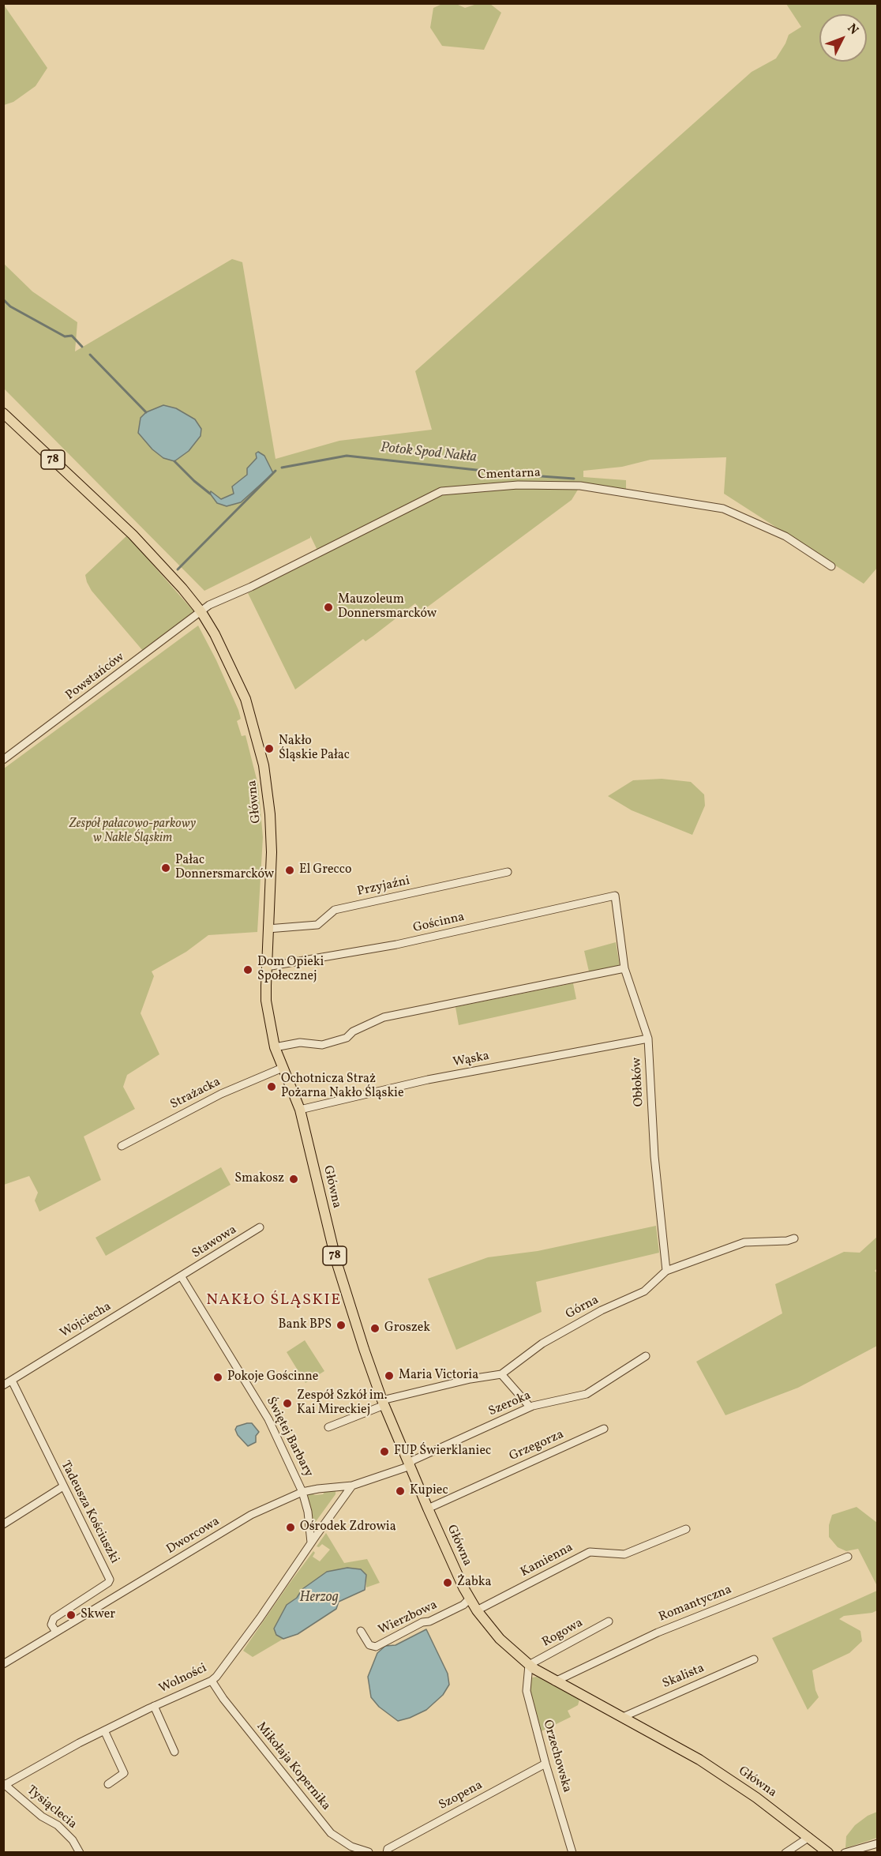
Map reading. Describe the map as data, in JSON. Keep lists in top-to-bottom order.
{
  "streets": {
    "main road": ["78", "Główna"],
    "street": [
      "Cmentarna",
      "Powstańców",
      "Przyjaźni",
      "Gościnna",
      "Wąska",
      "Obłoków",
      "Strażacka",
      "Stawowa",
      "Górna",
      "Wojciecha",
      "Szeroka",
      "Świętej Barbary",
      "Grzegorza",
      "Tadeusza Kościuszki",
      "Dworcowa",
      "Kamienna",
      "Romantyczna",
      "Wierzbowa",
      "Rogowa",
      "Skalista",
      "Wolności",
      "Orzechowska",
      "Mikołaja Kopernika",
      "Szopena",
      "Tysiąclecia"
    ]
  },
  "crossings": [
    ["Cmentarna", "Powstańców"],
    ["Cmentarna", "Główna"],
    ["Powstańców", "Główna"],
    ["Główna", "Przyjaźni"],
    ["Główna", "Gościnna"],
    ["Główna", "Wąska"],
    ["Główna", "Strażacka"],
    ["Główna", "Górna"],
    ["Główna", "Szeroka"],
    ["Główna", "Grzegorza"],
    ["Główna", "Dworcowa"],
    ["Główna", "Kamienna"],
    ["Główna", "Romantyczna"],
    ["Główna", "Wierzbowa"],
    ["Główna", "Rogowa"],
    ["Główna", "Skalista"],
    ["Główna", "Orzechowska"],
    ["Gościnna", "Obłoków"],
    ["Wąska", "Obłoków"],
    ["Obłoków", "Górna"],
    ["Stawowa", "Wojciecha"],
    ["Stawowa", "Świętej Barbary"],
    ["Wojciecha", "Świętej Barbary"],
    ["Wojciecha", "Tadeusza Kościuszki"],
    ["Szeroka", "Dworcowa"],
    ["Świętej Barbary", "Dworcowa"],
    ["Świętej Barbary", "Wolności"],
    ["Tadeusza Kościuszki", "Dworcowa"],
    ["Dworcowa", "Wolności"],
    ["Rogowa", "Orzechowska"],
    ["Wolności", "Mikołaja Kopernika"],
    ["Wolności", "Tysiąclecia"],
    ["Orzechowska", "Szopena"]
  ],
  "districts": ["NAKŁO ŚLĄSKIE"],
  "water": ["Potok Spod Nakła", "Herzog"],
  "parks": ["Zespół pałacowo-parkowy w Nakle Śląskim"],
  "places": [
    "Mauzoleum Donnersmarcków",
    "Nakło Śląskie Pałac",
    "Pałac Donnersmarcków",
    "El Grecco",
    "Dom Opieki Społecznej",
    "Ochotnicza Straż Pożarna Nakło Śląskie",
    "Smakosz",
    "Bank BPS",
    "Groszek",
    "Maria Victoria",
    "Pokoje Gościnne",
    "Zespół Szkół im. Kai Mireckiej",
    "FUP Świerklaniec",
    "Kupiec",
    "Ośrodek Zdrowia",
    "Żabka",
    "Skwer"
  ],
  "north": "top right"
}
